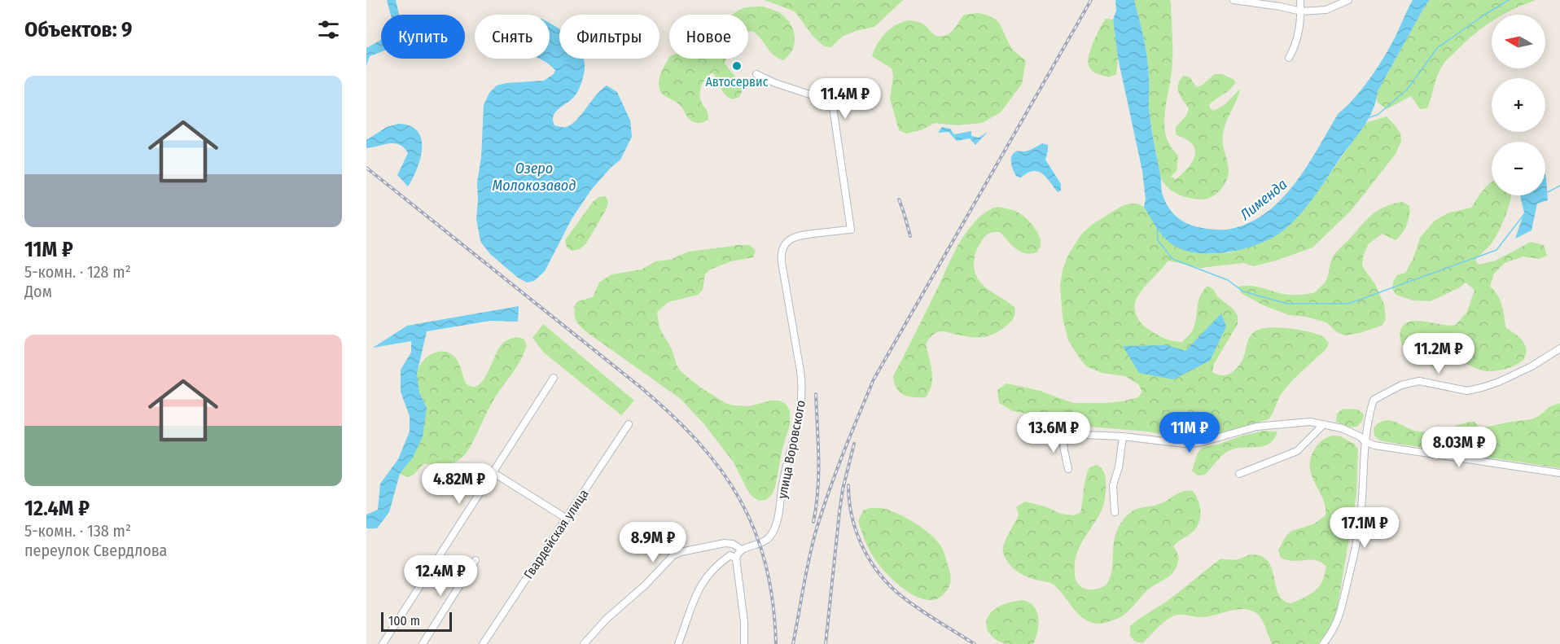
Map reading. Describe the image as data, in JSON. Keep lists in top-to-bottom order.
{
  "streets": {
    "street": ["улица Воровского", "Гвардейская улица"]
  },
  "water": ["Озеро Молокозавод", "Лименда"],
  "places": ["Автосервис"],
  "scale_bar": "100 m",
  "north": "left",
  "page": {
    "heading": "Объектов: 9",
    "map_buttons": ["+", "−"],
    "chip": [
      "Купить",
      "Снять",
      "Фильтры",
      "Новое"
    ],
    "list": [
      {
        "name": "11M ₽",
        "note": "5-комн. · 128 m² · Дом"
      },
      {
        "name": "12.4M ₽",
        "note": "5-комн. · 138 m² · переулок Свердлова"
      }
    ],
    "price": [
      "11.4M ₽",
      "11.2M ₽",
      "13.6M ₽",
      "11M ₽",
      "8.03M ₽",
      "4.82M ₽",
      "17.1M ₽",
      "8.9M ₽",
      "12.4M ₽"
    ],
    "scale": "100 m"
  }
}
